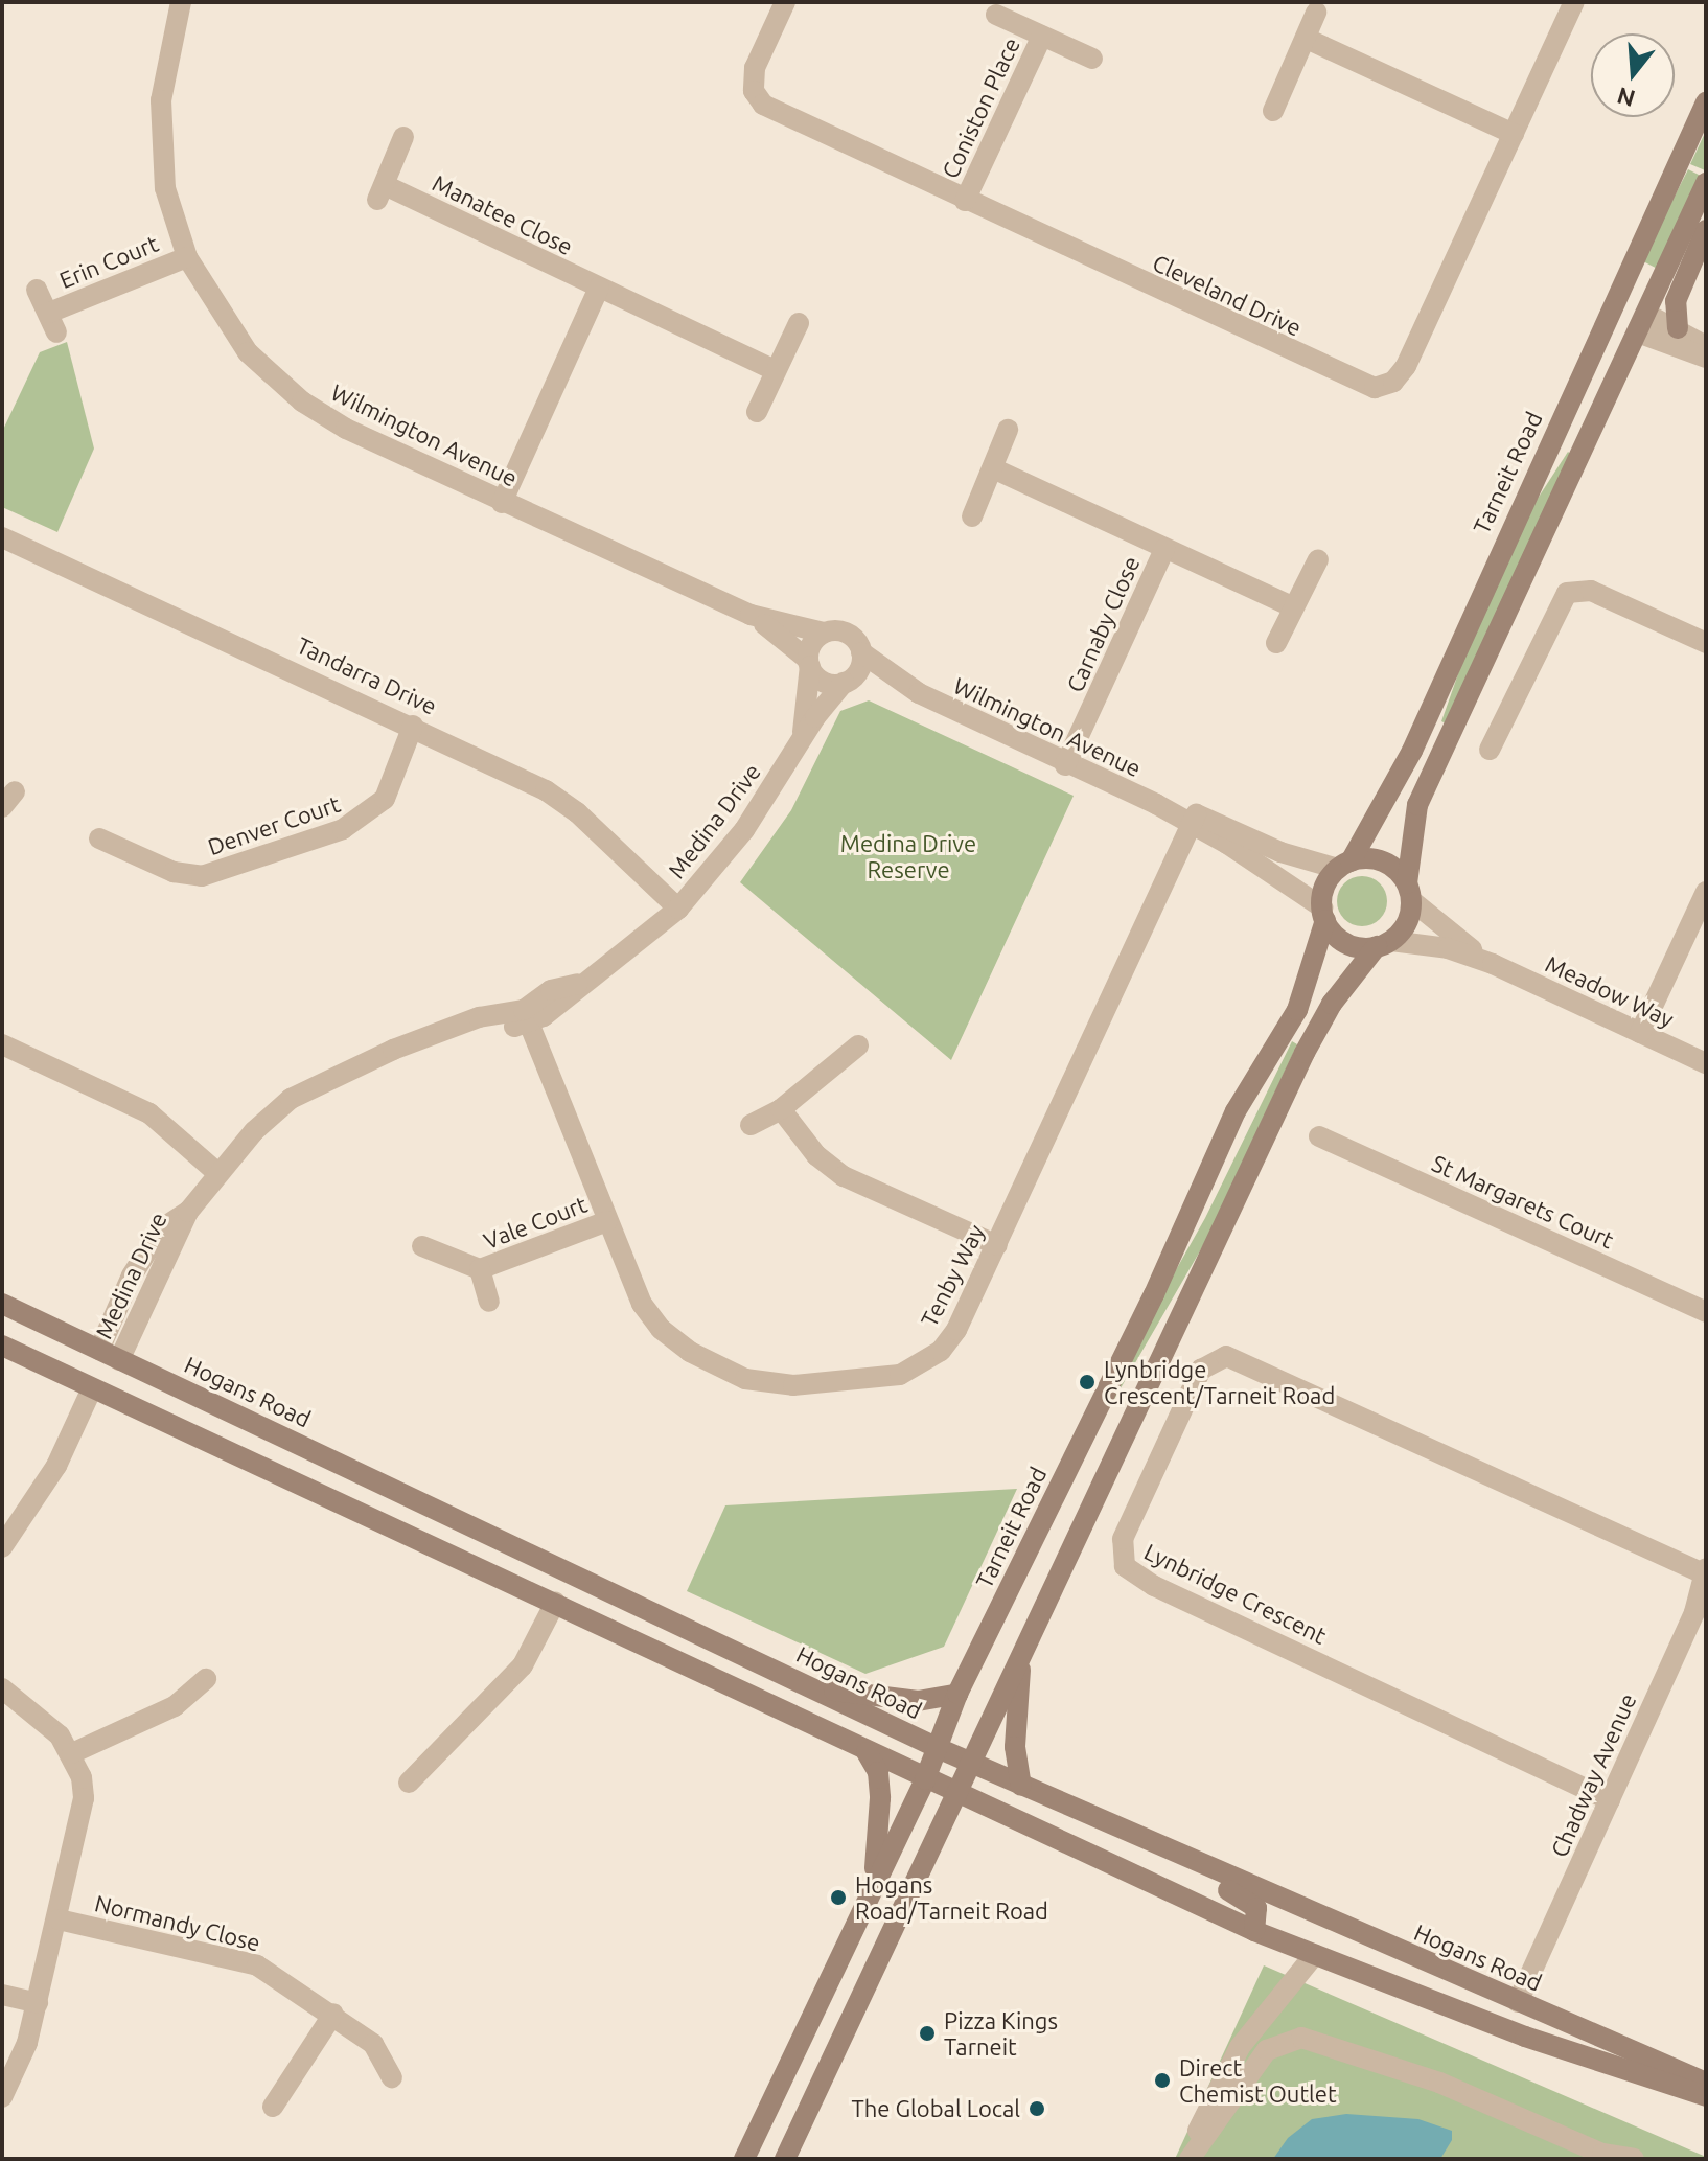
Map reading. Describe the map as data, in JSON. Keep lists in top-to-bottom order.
{
  "streets": {
    "main road": ["Tarneit Road", "Hogans Road"],
    "street": [
      "Coniston Place",
      "Manatee Close",
      "Erin Court",
      "Cleveland Drive",
      "Wilmington Avenue",
      "Carnaby Close",
      "Tandarra Drive",
      "Medina Drive",
      "Denver Court",
      "Meadow Way",
      "St Margarets Court",
      "Vale Court",
      "Tenby Way",
      "Lynbridge Crescent",
      "Chadway Avenue",
      "Normandy Close"
    ]
  },
  "crossings": [
    ["Coniston Place", "Cleveland Drive"],
    ["Erin Court", "Wilmington Avenue"],
    ["Wilmington Avenue", "Tarneit Road"],
    ["Wilmington Avenue", "Carnaby Close"],
    ["Wilmington Avenue", "Medina Drive"],
    ["Wilmington Avenue", "Meadow Way"],
    ["Wilmington Avenue", "Tenby Way"],
    ["Tarneit Road", "Meadow Way"],
    ["Tarneit Road", "Hogans Road"],
    ["Tandarra Drive", "Medina Drive"],
    ["Tandarra Drive", "Denver Court"],
    ["Medina Drive", "Tenby Way"],
    ["Medina Drive", "Hogans Road"],
    ["Vale Court", "Tenby Way"],
    ["Hogans Road", "Chadway Avenue"],
    ["Lynbridge Crescent", "Chadway Avenue"]
  ],
  "parks": ["Medina Drive Reserve"],
  "places": [
    "Lynbridge Crescent/Tarneit Road",
    "Hogans Road/Tarneit Road",
    "Pizza Kings Tarneit",
    "Direct Chemist Outlet",
    "The Global Local"
  ],
  "north": "bottom"
}
